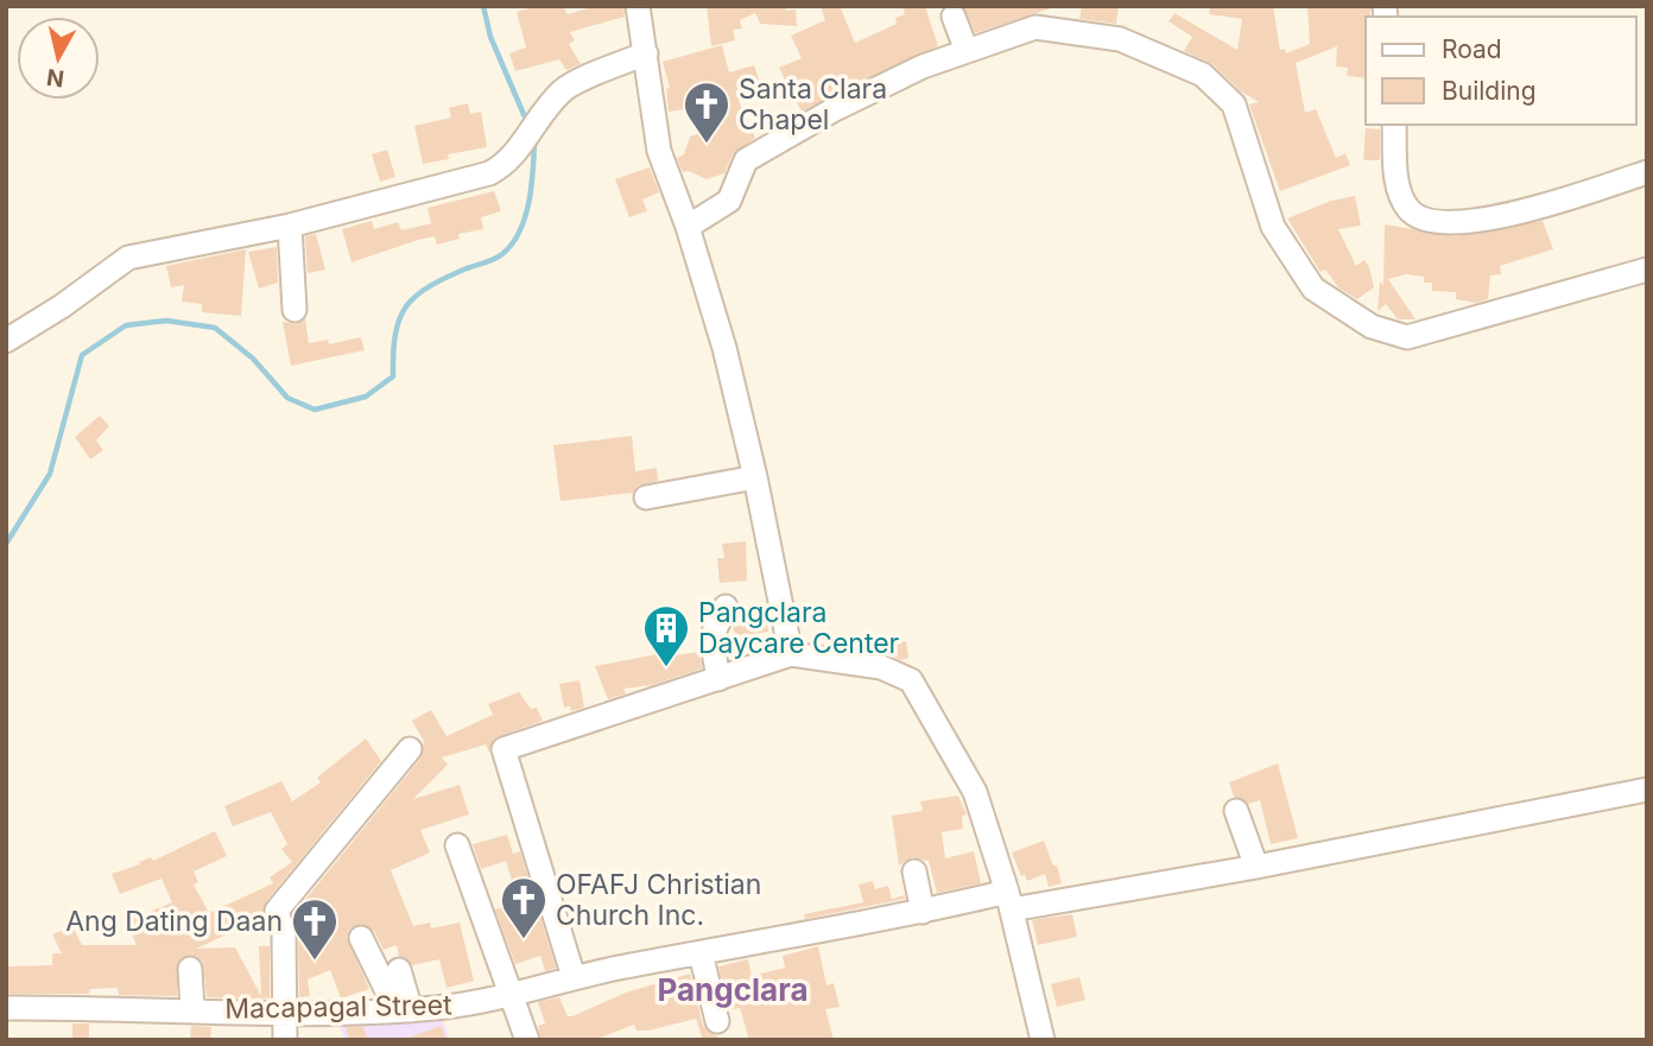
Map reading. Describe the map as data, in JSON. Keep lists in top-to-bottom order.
{
  "streets": {
    "street": ["Macapagal Street"]
  },
  "districts": ["Pangclara"],
  "places": {
    "church": ["Santa Clara Chapel", "OFAFJ Christian Church Inc.", "Ang Dating Daan"],
    "building": ["Pangclara Daycare Center"]
  },
  "legend": ["Road", "Building"],
  "north": "bottom"
}
